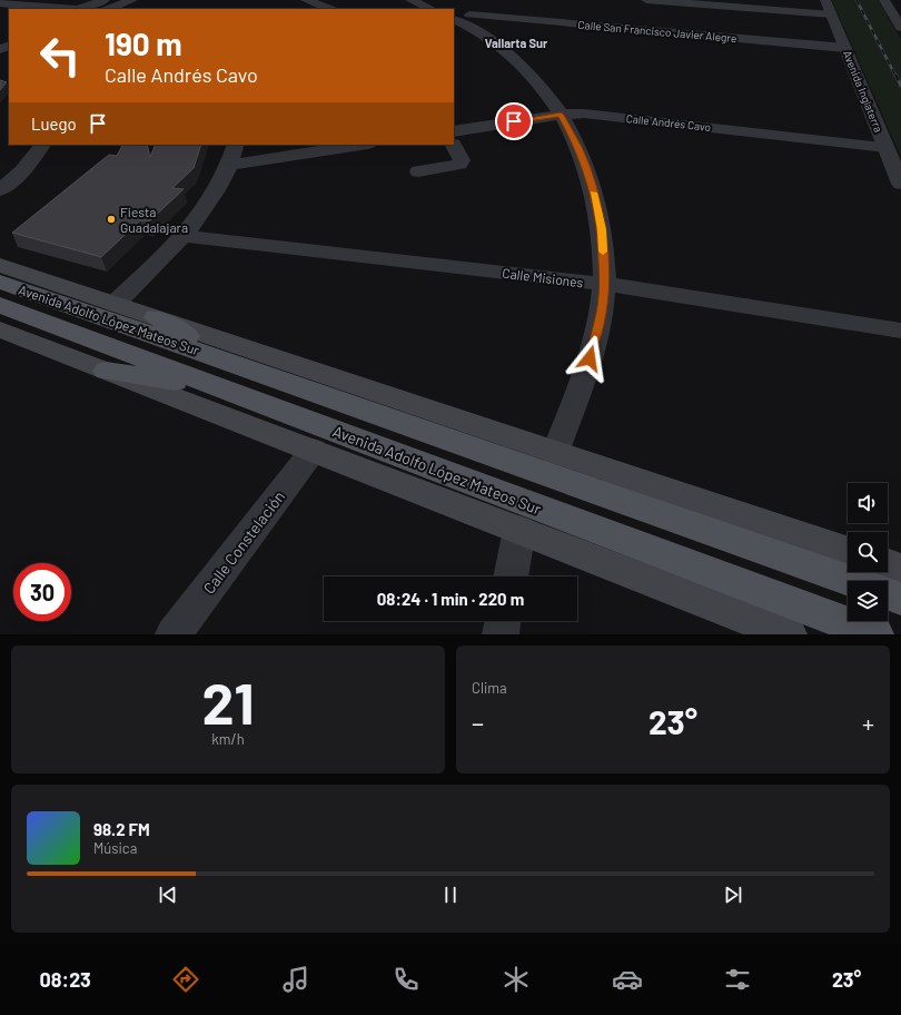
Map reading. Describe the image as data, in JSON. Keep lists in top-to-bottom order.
{
  "streets": {
    "main road": ["Avenida Adolfo López Mateos Sur"],
    "street": [
      "Calle San Francisco Javier Alegre",
      "Avenida Inglaterra",
      "Calle Andrés Cavo",
      "Calle Misiones",
      "Calle Constelación"
    ]
  },
  "crossings": [
    ["Calle San Francisco Javier Alegre", "Avenida Inglaterra"],
    ["Avenida Inglaterra", "Calle Andrés Cavo"],
    ["Avenida Adolfo López Mateos Sur", "Calle Constelación"]
  ],
  "districts": ["Vallarta Sur"],
  "places": ["Fiesta Guadalajara"],
  "page": {
    "turn": ["190 m", "Calle Andrés Cavo"],
    "then": "Luego",
    "limit": "30",
    "trip": "08:24 · 1 min · 220 m",
    "tile": [
      ["21", "km/h"],
      "Clima"
    ],
    "heat": ["−", "23°", "+"],
    "song": ["98.2 FM", "Música"],
    "tabs": ["08:23", "23°"]
  }
}
